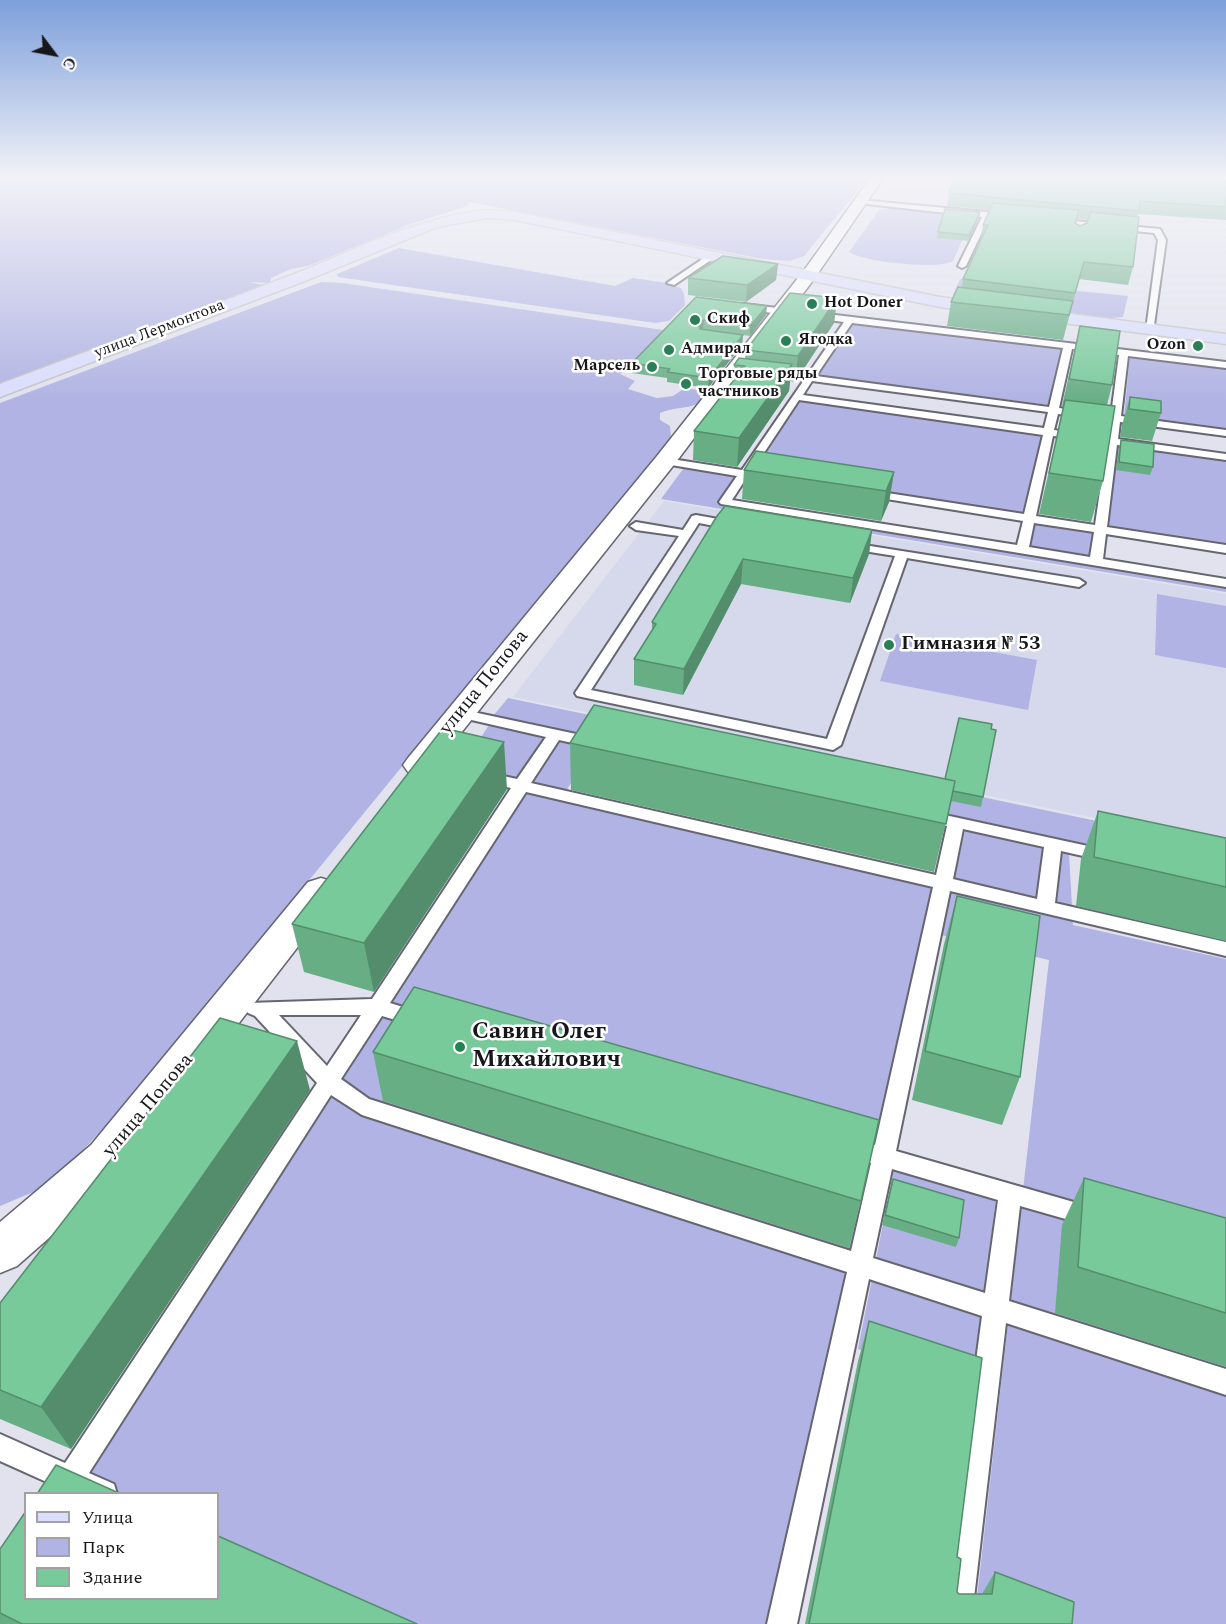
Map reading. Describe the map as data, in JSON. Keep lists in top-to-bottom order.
{
  "streets": {
    "main road": ["улица Лермонтова"],
    "street": ["улица Попова"]
  },
  "crossings": [
    ["улица Лермонтова", "улица Попова"]
  ],
  "places": [
    "Hot Doner",
    "Скиф",
    "Ягодка",
    "Ozon",
    "Адмирал",
    "Марсель",
    "Торговые ряды частников",
    "Гимназия № 53",
    "Савин Олег Михайлович"
  ],
  "legend": ["Улица", "Парк", "Здание"],
  "north": "bottom right"
}
